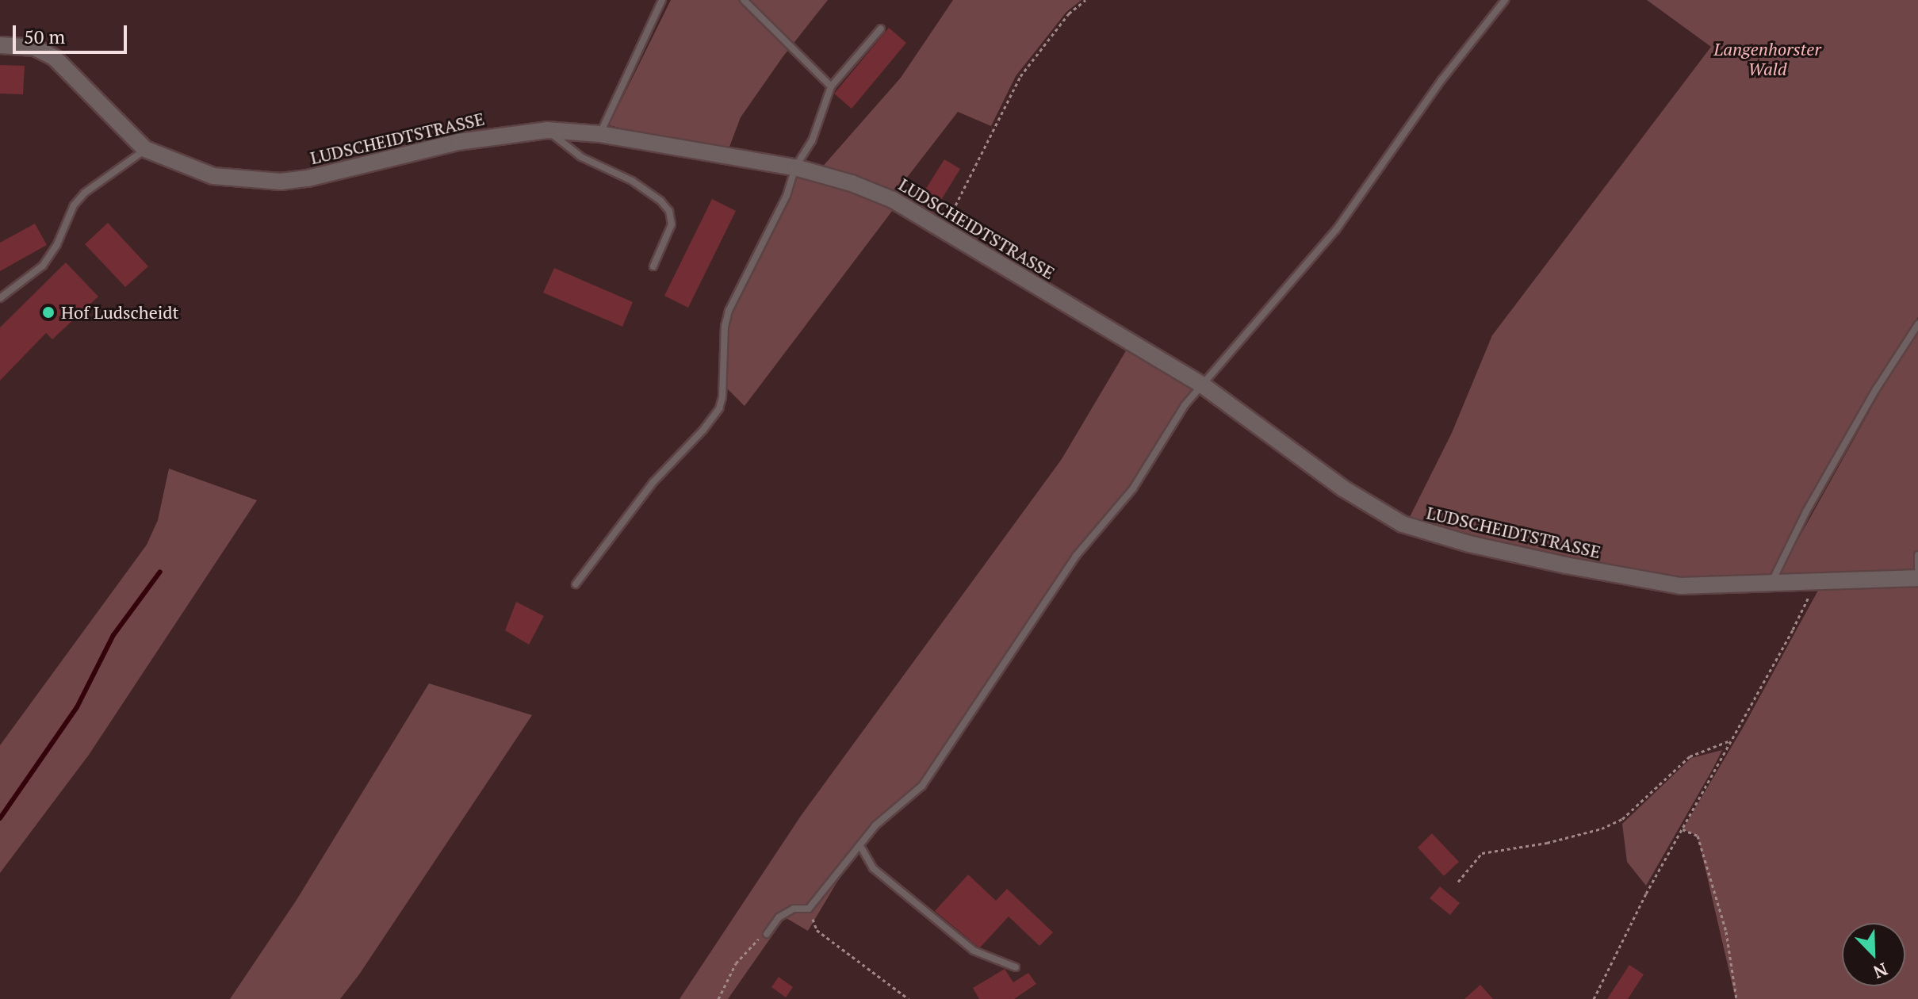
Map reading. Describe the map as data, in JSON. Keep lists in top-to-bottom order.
{
  "streets": {
    "street": ["LUDSCHEIDTSTRASSE"]
  },
  "parks": ["Langenhorster Wald"],
  "places": ["Hof Ludscheidt"],
  "scale_bar": "50 m",
  "north": "bottom right"
}
